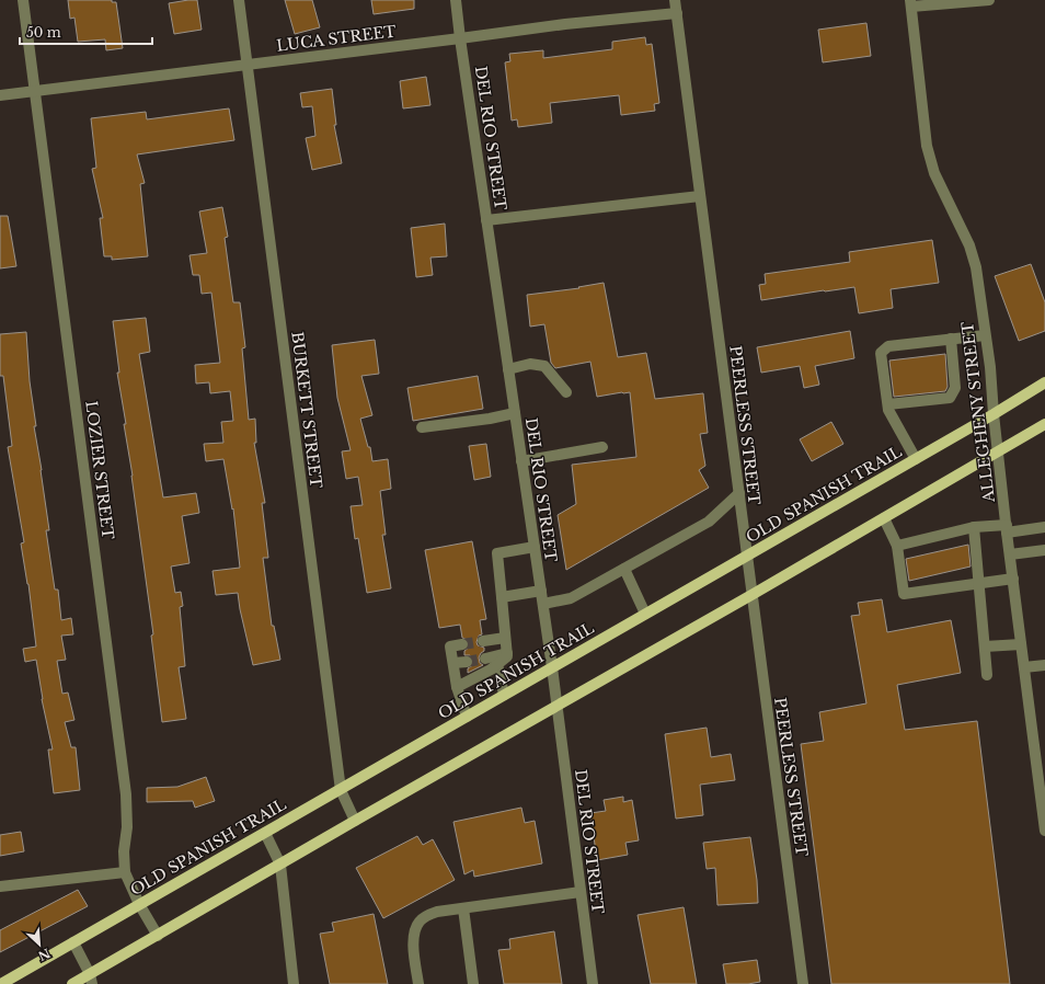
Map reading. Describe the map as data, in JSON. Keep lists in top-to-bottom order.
{
  "streets": {
    "main road": ["OLD SPANISH TRAIL"],
    "street": [
      "LUCA STREET",
      "DEL RIO STREET",
      "BURKETT STREET",
      "ALLEGHENY STREET",
      "PEERLESS STREET",
      "LOZIER STREET"
    ]
  },
  "crossings": [
    ["LUCA STREET", "DEL RIO STREET"],
    ["LUCA STREET", "BURKETT STREET"],
    ["LUCA STREET", "PEERLESS STREET"],
    ["LUCA STREET", "LOZIER STREET"],
    ["DEL RIO STREET", "OLD SPANISH TRAIL"],
    ["BURKETT STREET", "OLD SPANISH TRAIL"],
    ["ALLEGHENY STREET", "OLD SPANISH TRAIL"],
    ["PEERLESS STREET", "OLD SPANISH TRAIL"],
    ["LOZIER STREET", "OLD SPANISH TRAIL"]
  ],
  "scale_bar": "50 m",
  "north": "bottom right"
}
